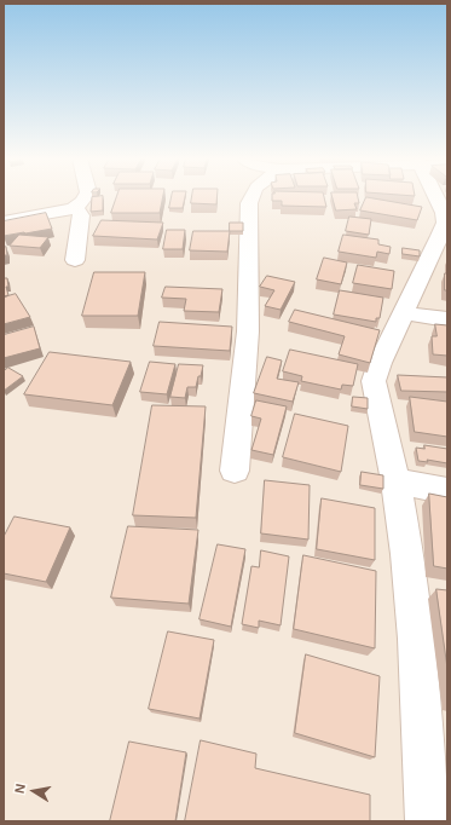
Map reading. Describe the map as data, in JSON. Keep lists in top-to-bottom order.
{
  "north": "left"
}
